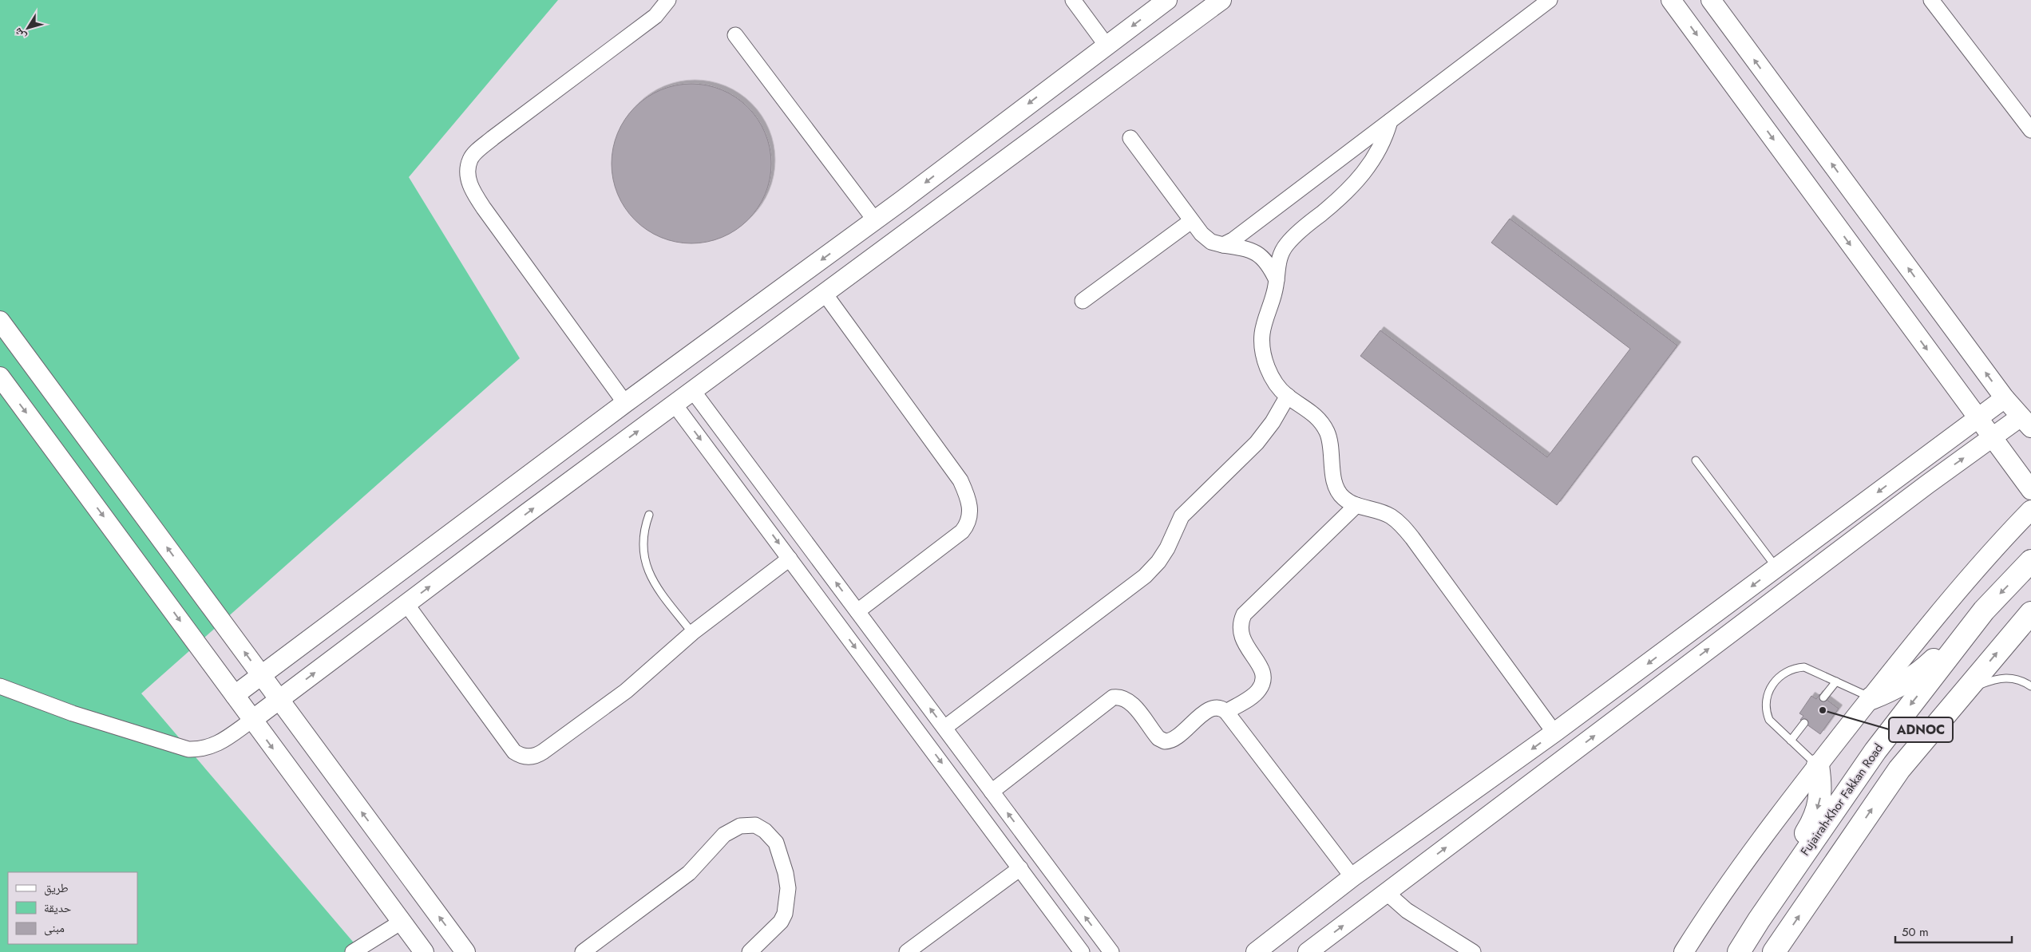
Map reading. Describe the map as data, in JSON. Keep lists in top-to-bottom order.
{
  "streets": {
    "highway": ["Fujairah-Khor Fakkan Road"]
  },
  "places": ["ADNOC"],
  "legend": ["طريق", "حديقة", "مبنى"],
  "scale_bar": "50 m",
  "north": "bottom left"
}
